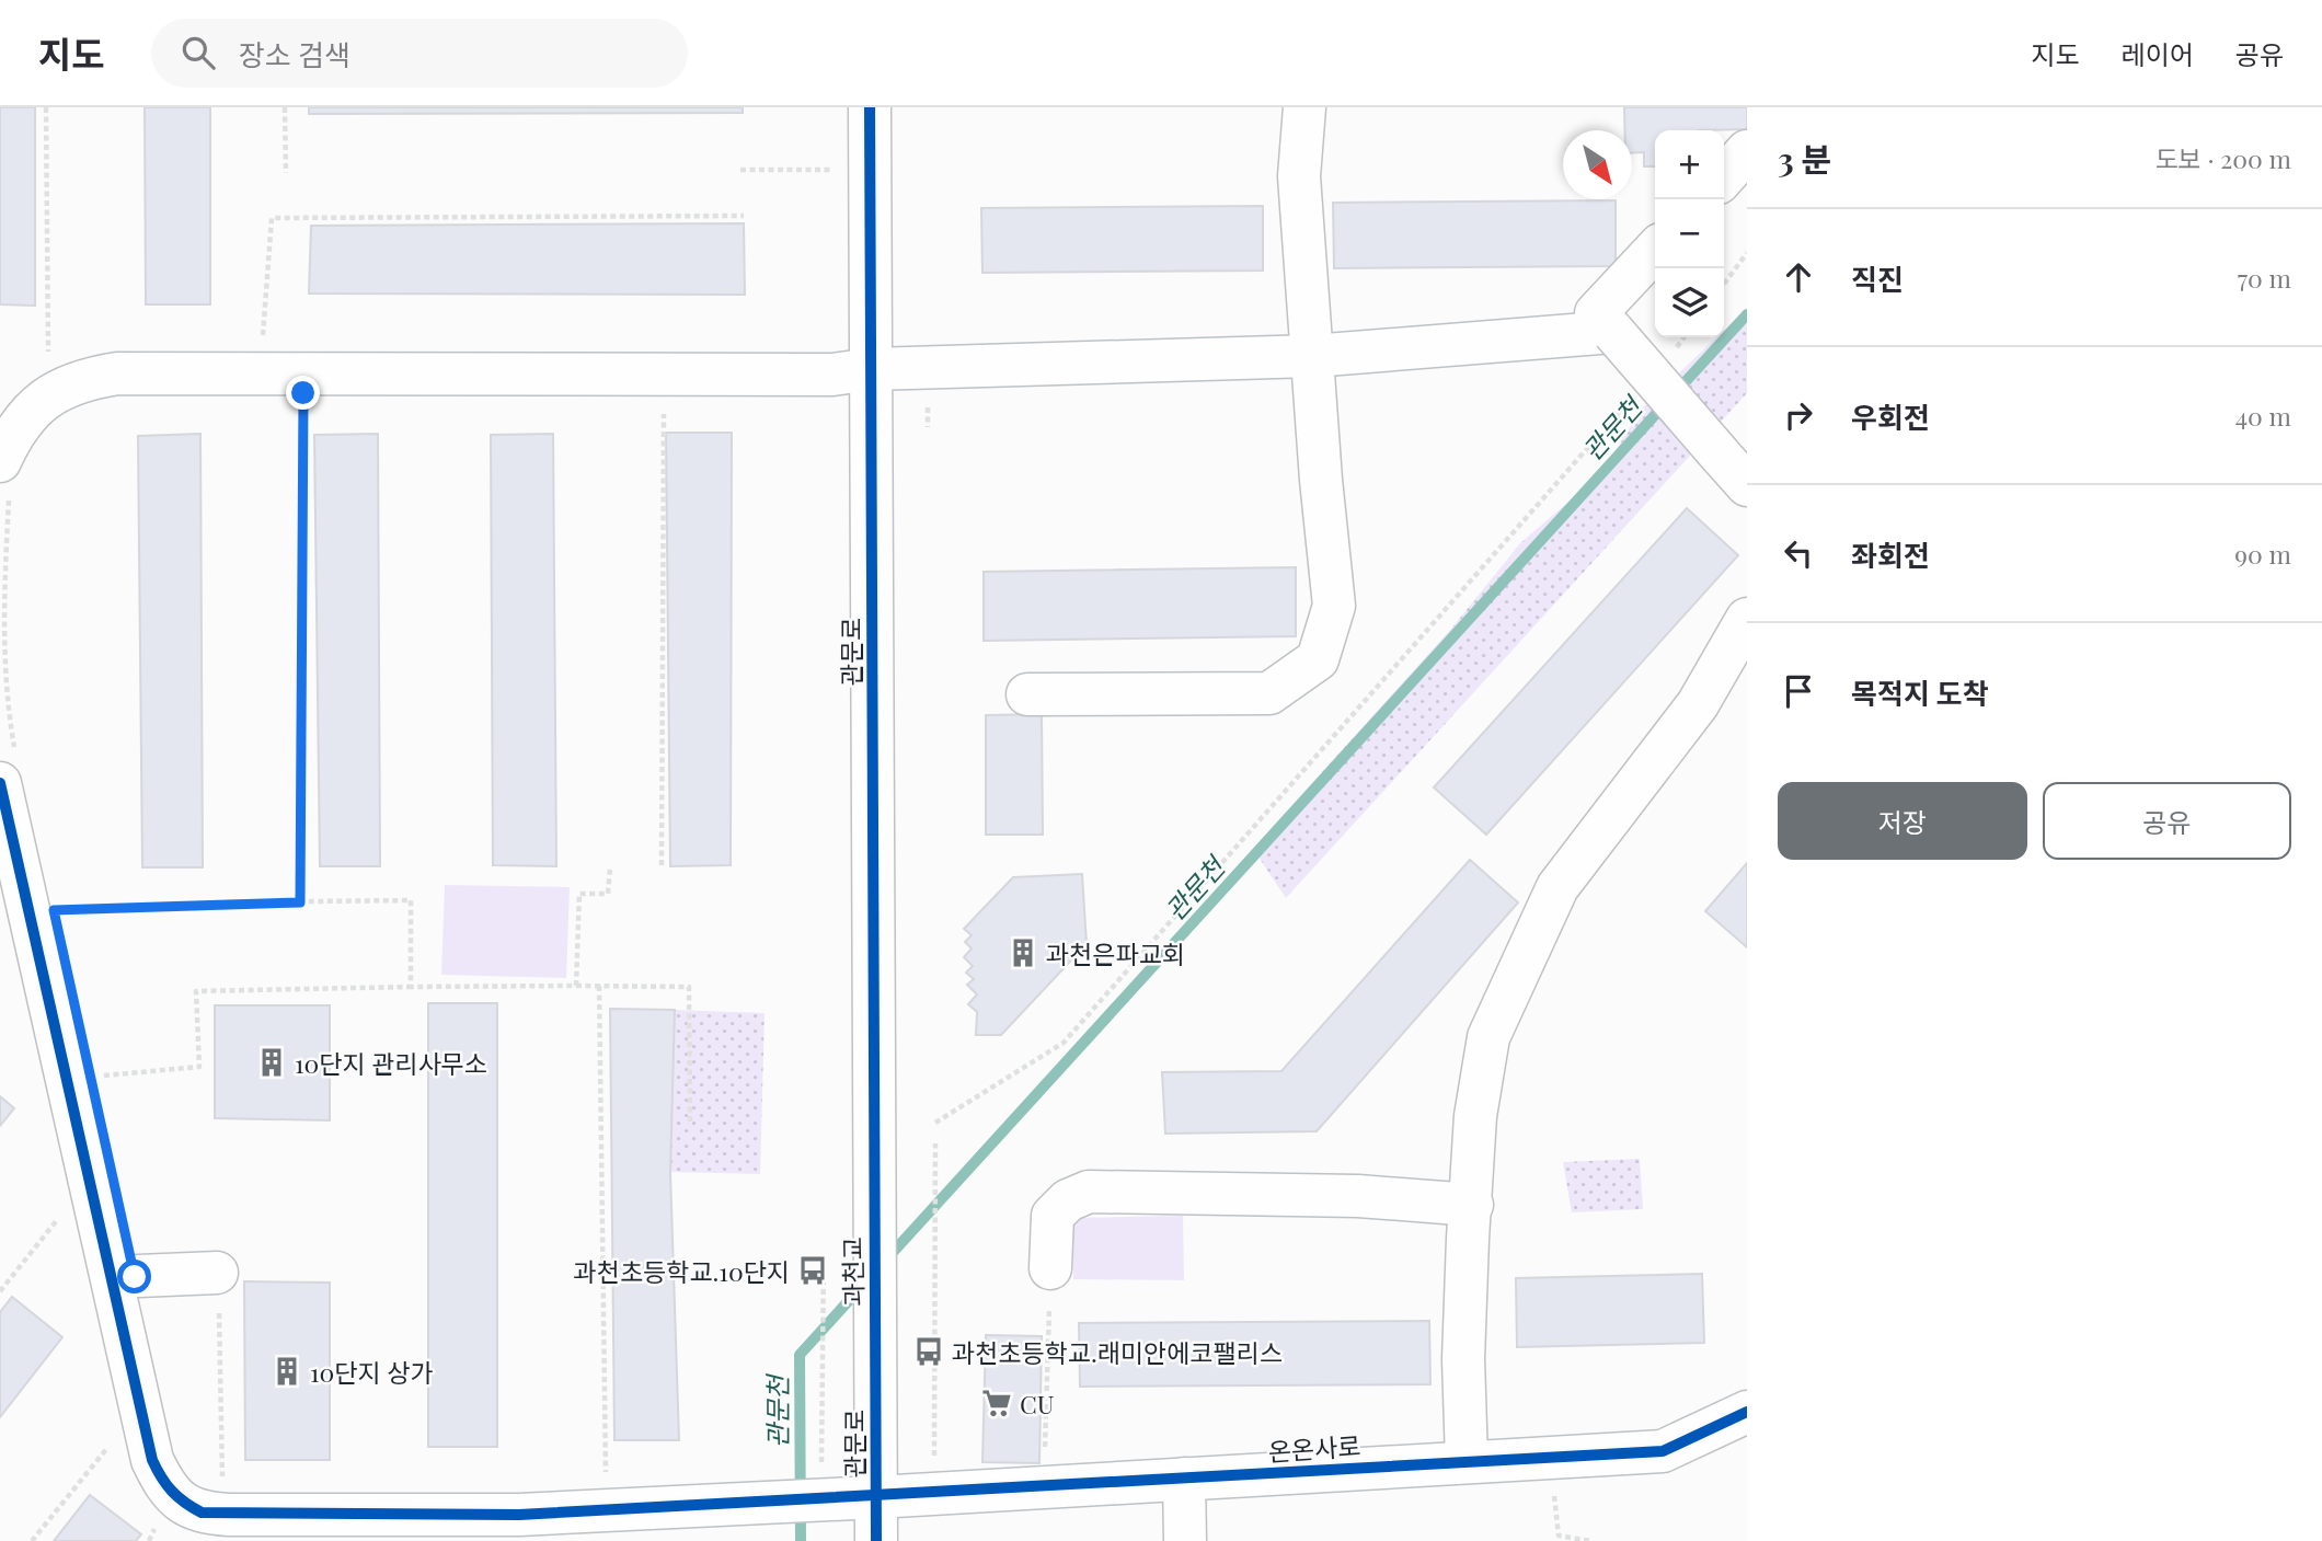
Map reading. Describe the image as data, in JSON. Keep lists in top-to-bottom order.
{
  "streets": {
    "street": ["관문로", "과천교", "온온사로"]
  },
  "crossings": [
    ["관문로", "과천교"],
    ["관문로", "온온사로"]
  ],
  "water": ["관문천"],
  "places": {
    "building": ["과천은파교회", "10단지 관리사무소", "10단지 상가"],
    "bus stop": ["과천초등학교.10단지", "과천초등학교.래미안에코팰리스"],
    "supermarket": ["CU"]
  },
  "north": "bottom right",
  "page": {
    "header": "지도",
    "search": "장소 검색",
    "nav": ["지도", "레이어", "공유"],
    "heading": ["3 분", "도보 · 200 m"],
    "map_buttons": ["+", "−"],
    "list": [
      ["직진", "70 m"],
      ["우회전", "40 m"],
      ["좌회전", "90 m"],
      "목적지 도착"
    ],
    "buttons": ["저장", "공유"]
  }
}
